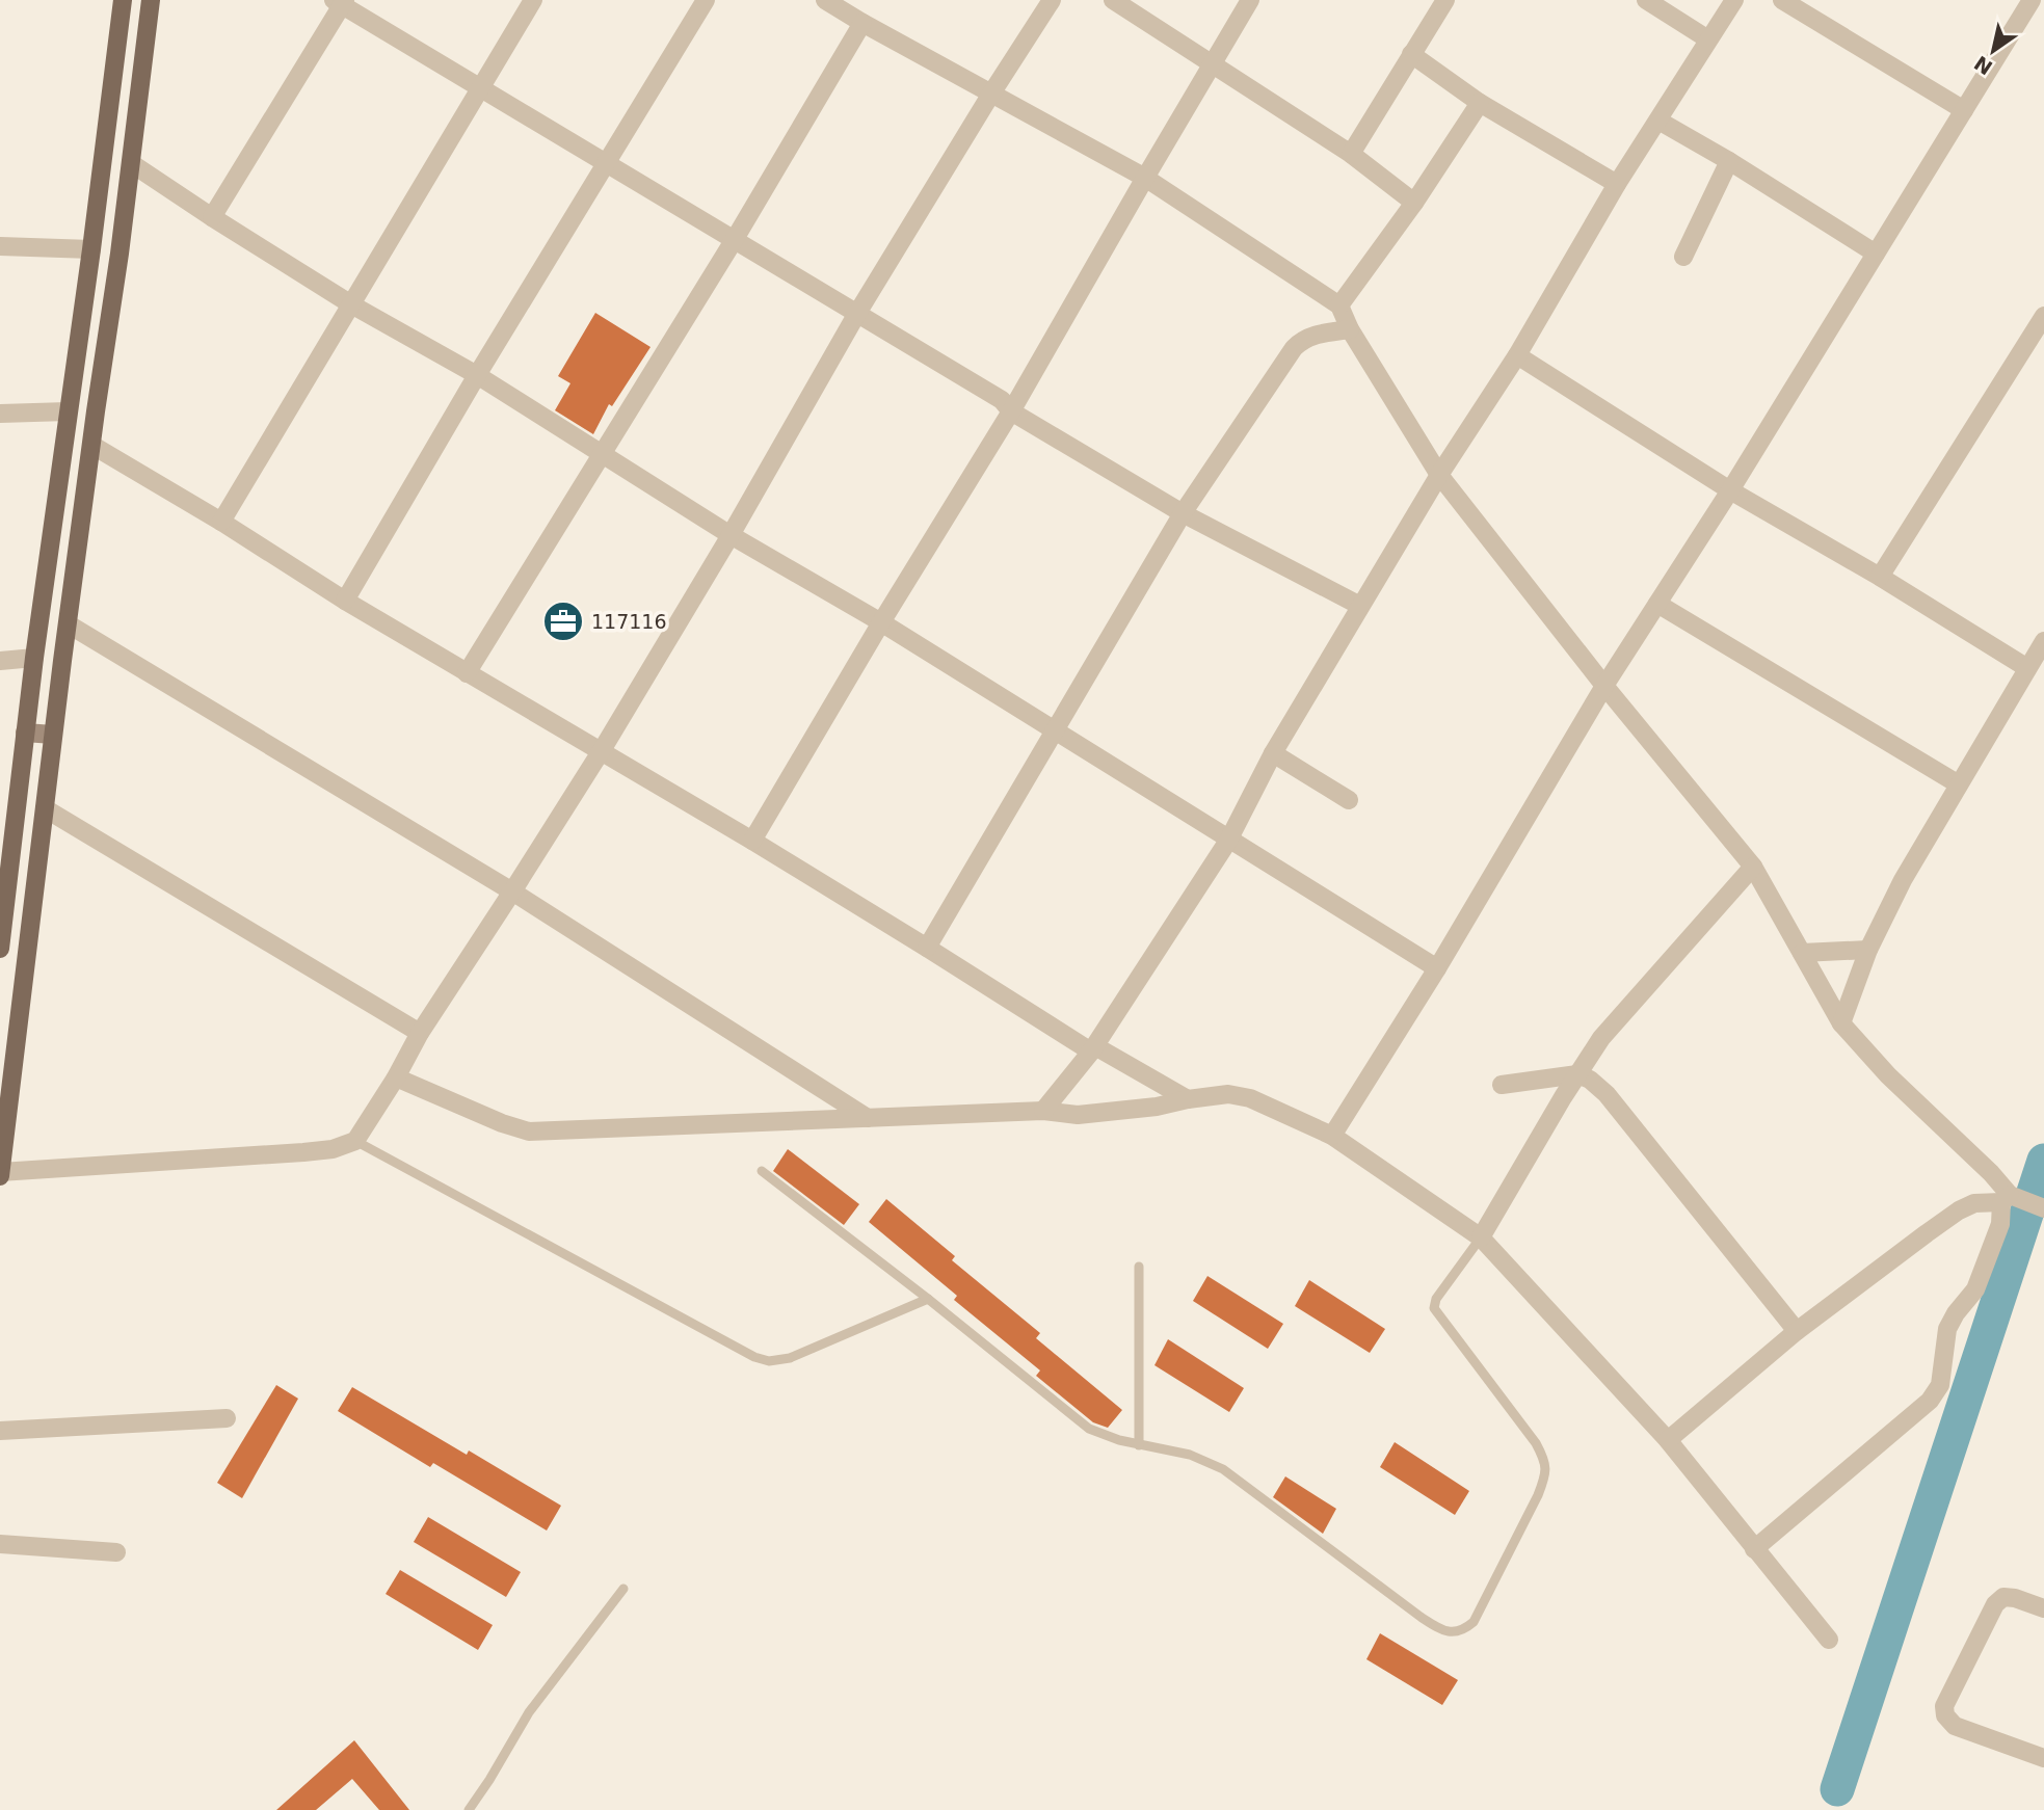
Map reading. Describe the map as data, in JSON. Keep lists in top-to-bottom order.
{
  "places": {
    "office": ["117116"]
  },
  "north": "bottom left"
}
